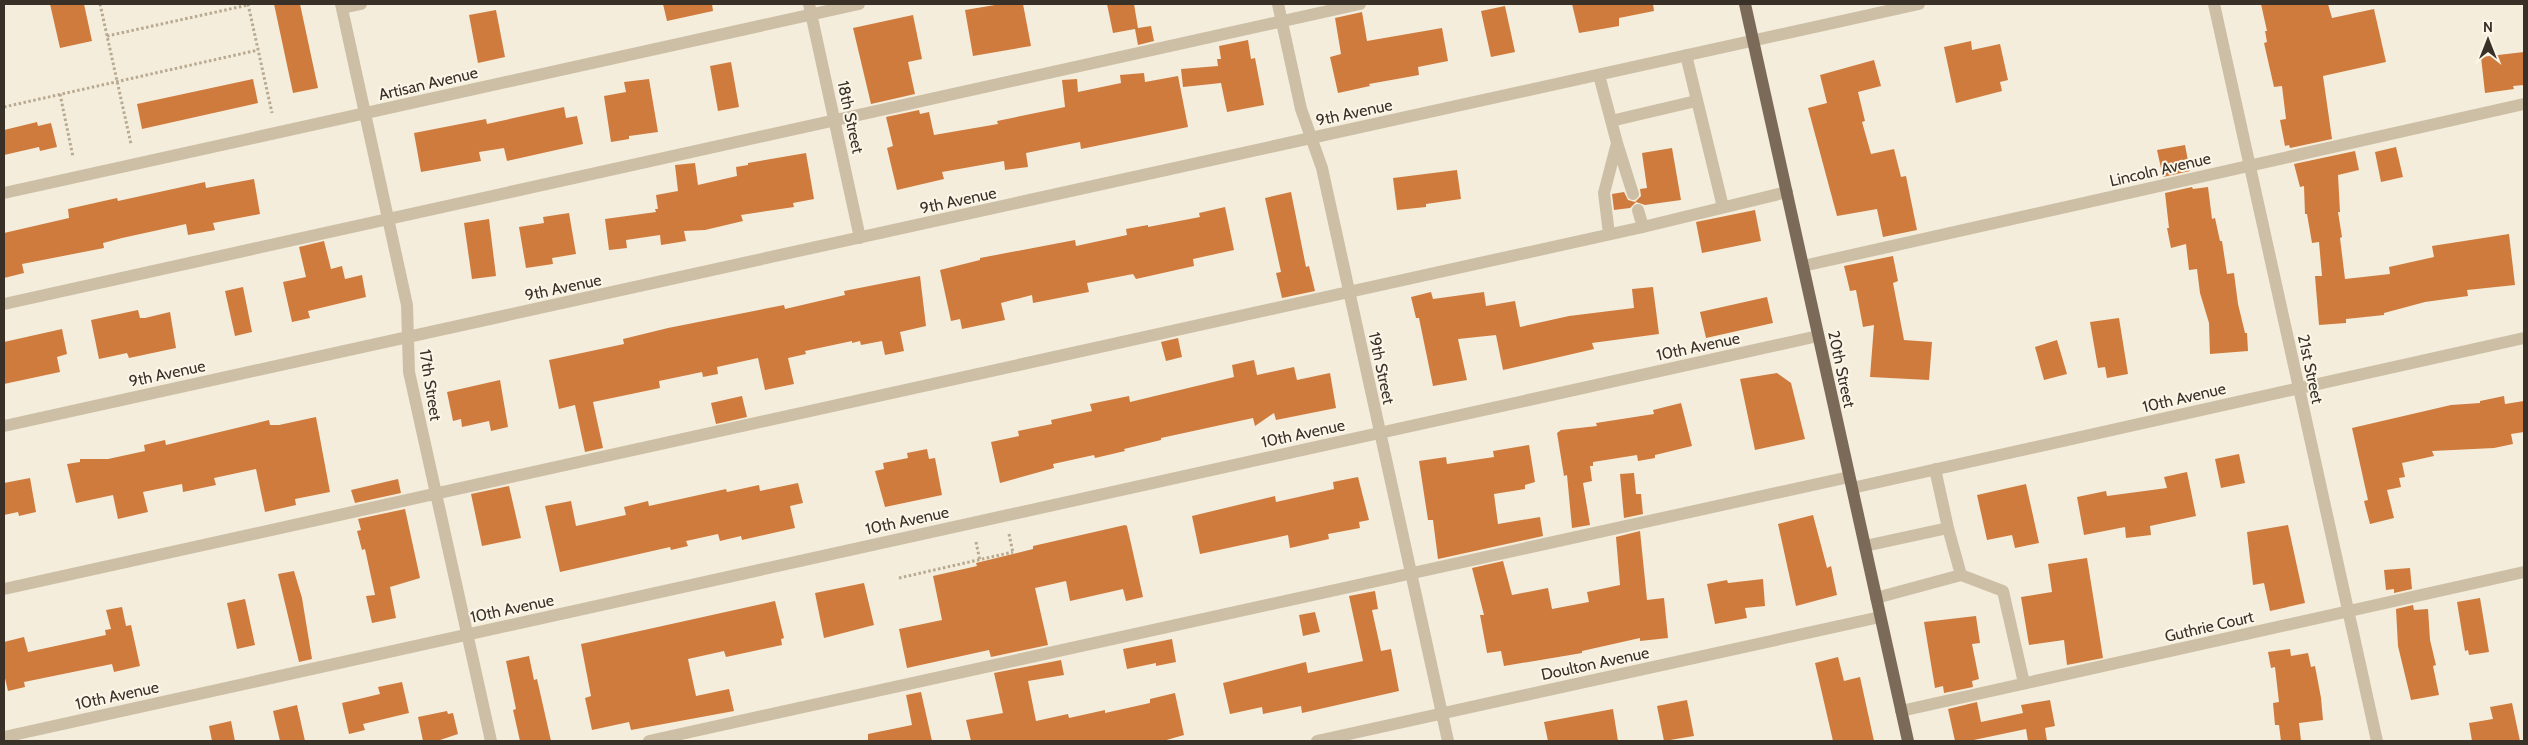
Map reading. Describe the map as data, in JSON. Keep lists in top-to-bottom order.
{
  "streets": {
    "main road": ["20th Street"],
    "street": [
      "Artisan Avenue",
      "9th Avenue",
      "18th Street",
      "Lincoln Avenue",
      "10th Avenue",
      "19th Street",
      "21st Street",
      "17th Street",
      "Guthrie Court",
      "Doulton Avenue"
    ]
  },
  "crossings": [
    ["Artisan Avenue", "18th Street"],
    ["Artisan Avenue", "17th Street"],
    ["9th Avenue", "18th Street"],
    ["9th Avenue", "19th Street"],
    ["9th Avenue", "20th Street"],
    ["9th Avenue", "17th Street"],
    ["Lincoln Avenue", "20th Street"],
    ["Lincoln Avenue", "21st Street"],
    ["10th Avenue", "19th Street"],
    ["10th Avenue", "20th Street"],
    ["10th Avenue", "21st Street"],
    ["10th Avenue", "17th Street"],
    ["19th Street", "Doulton Avenue"],
    ["20th Street", "Guthrie Court"],
    ["20th Street", "Doulton Avenue"],
    ["21st Street", "Guthrie Court"]
  ],
  "north": "top"
}
